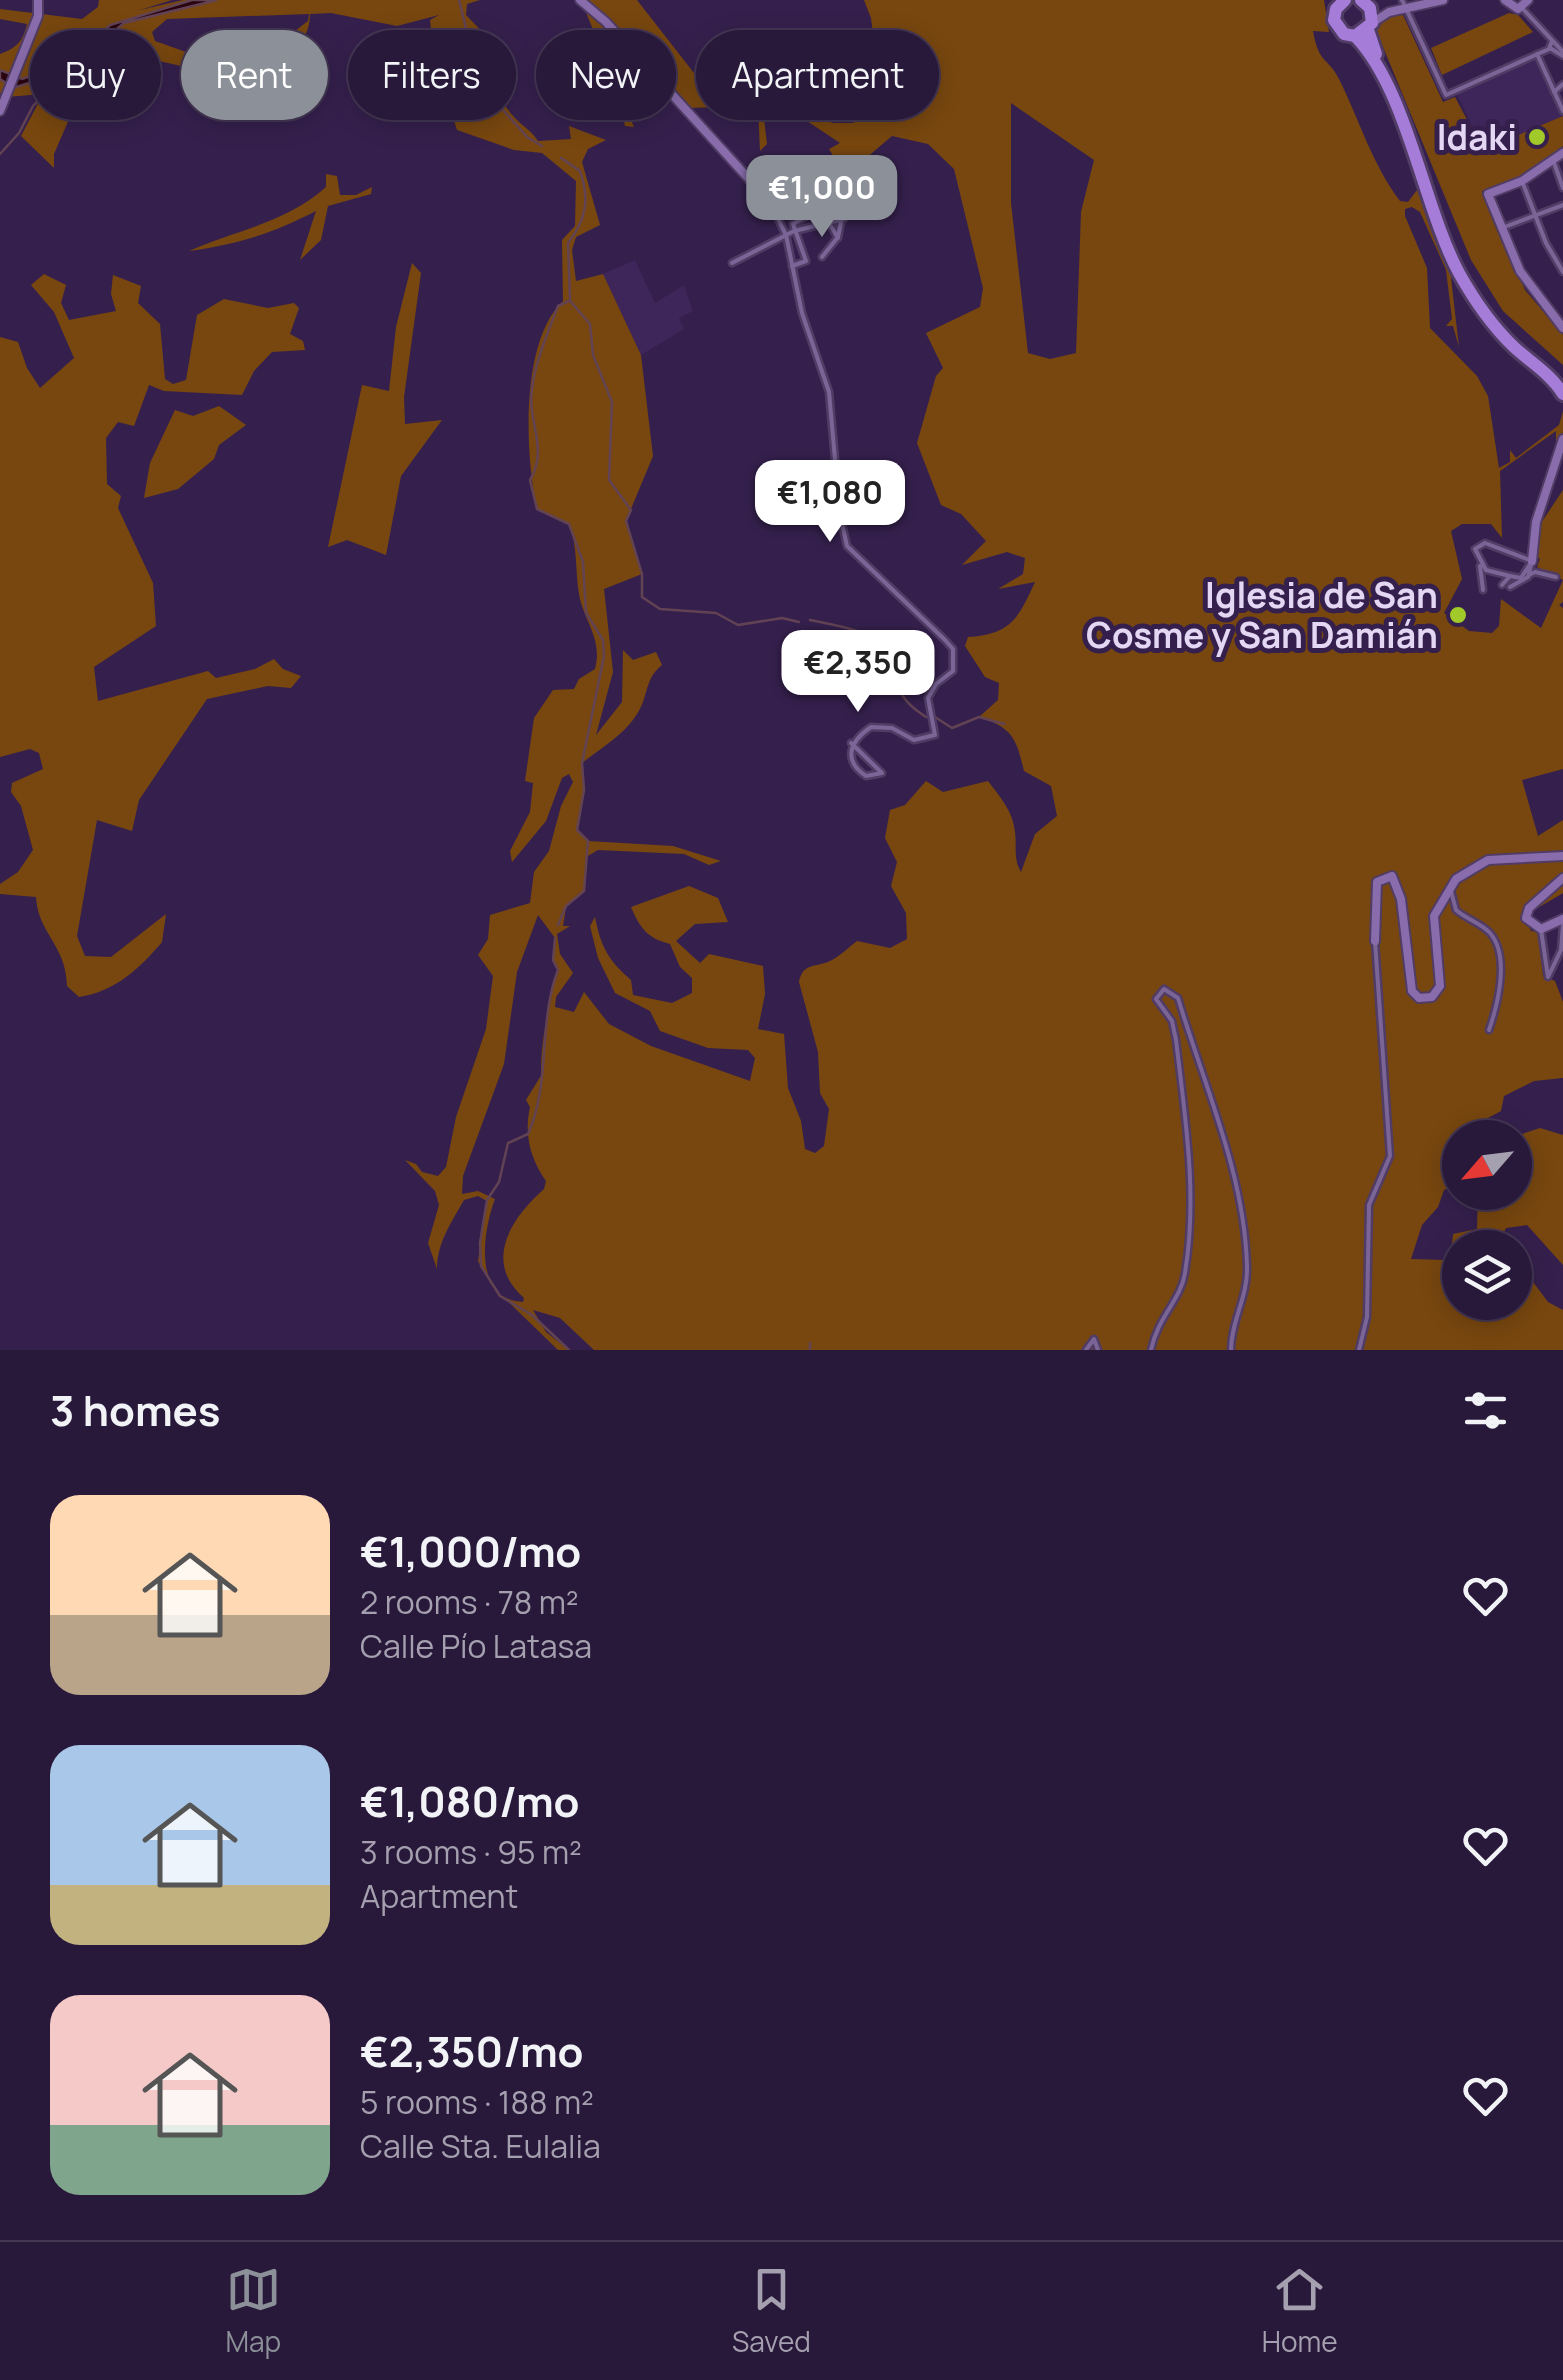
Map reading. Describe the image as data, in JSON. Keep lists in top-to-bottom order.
{
  "places": ["Idaki", "Iglesia de San Cosme y San Damián"],
  "north": "bottom left",
  "page": {
    "chip": [
      "Buy",
      "Rent",
      "Filters",
      "New",
      "Apartment"
    ],
    "price": ["€1,000", "€1,080", "€2,350"],
    "heading": "3 homes",
    "list": [
      {
        "name": "€1,000/mo",
        "note": "2 rooms · 78 m² · Calle Pío Latasa"
      },
      {
        "name": "€1,080/mo",
        "note": "3 rooms · 95 m² · Apartment"
      },
      {
        "name": "€2,350/mo",
        "note": "5 rooms · 188 m² · Calle Sta. Eulalia"
      }
    ],
    "tabs": ["Map", "Saved", "Home"]
  }
}
